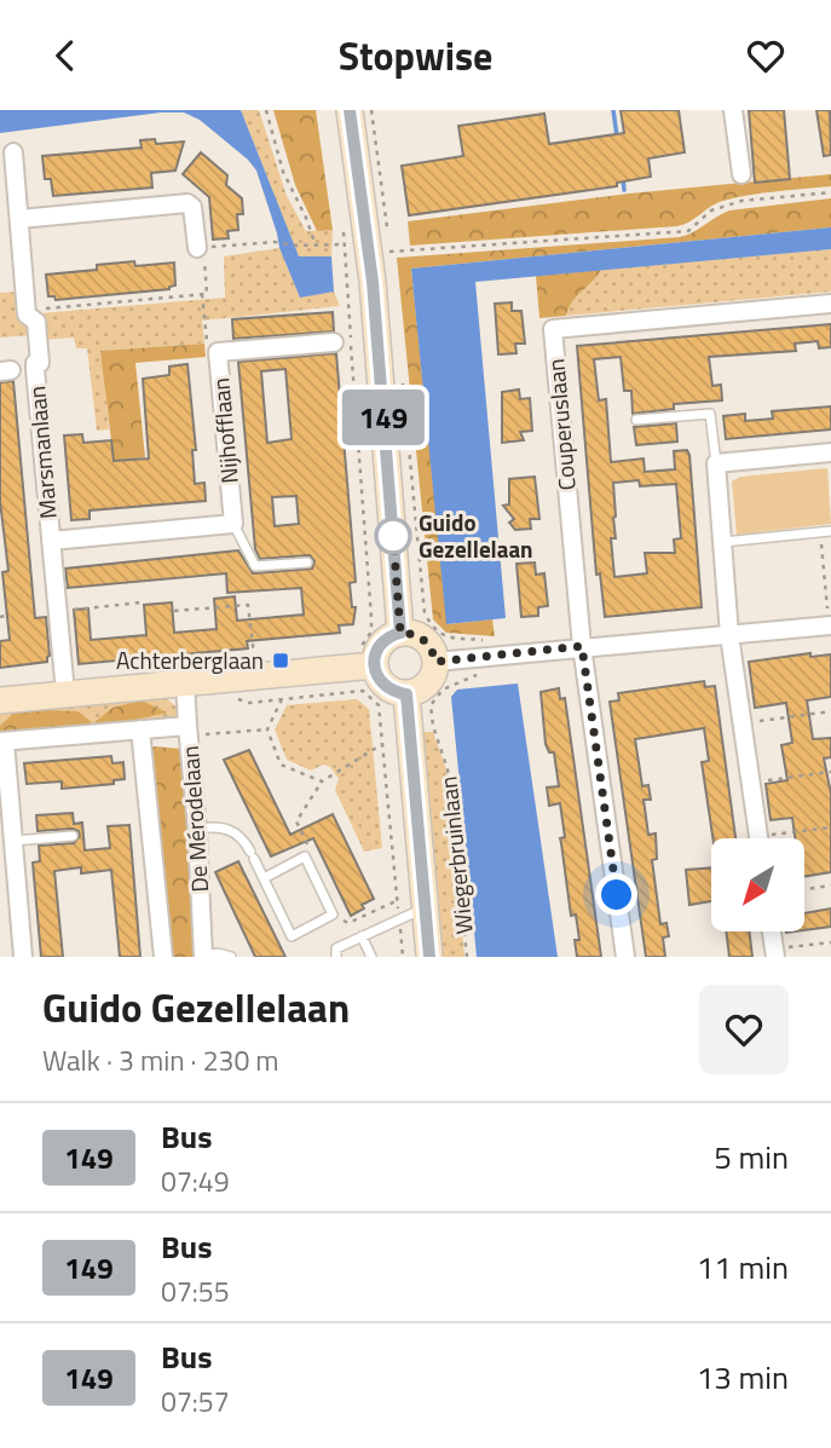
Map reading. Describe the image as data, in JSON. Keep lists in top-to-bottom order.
{
  "streets": {
    "street": [
      "Couperuslaan",
      "Nijhofflaan",
      "Marsmanlaan",
      "De Mérodelaan",
      "Wiegerbruinlaan"
    ]
  },
  "places": {
    "other": ["Guido Gezellelaan"],
    "transit": ["Achterberglaan"]
  },
  "lines": ["bus line 149"],
  "north": "bottom left",
  "page": {
    "header": "Stopwise",
    "on_map": "149",
    "heading": ["Guido Gezellelaan", "Walk · 3 min · 230 m"],
    "list": [
      {
        "mark": "149",
        "name": "Bus",
        "note": "07:49",
        "value": "5 min"
      },
      {
        "mark": "149",
        "name": "Bus",
        "note": "07:55",
        "value": "11 min"
      },
      {
        "mark": "149",
        "name": "Bus",
        "note": "07:57",
        "value": "13 min"
      }
    ]
  }
}
